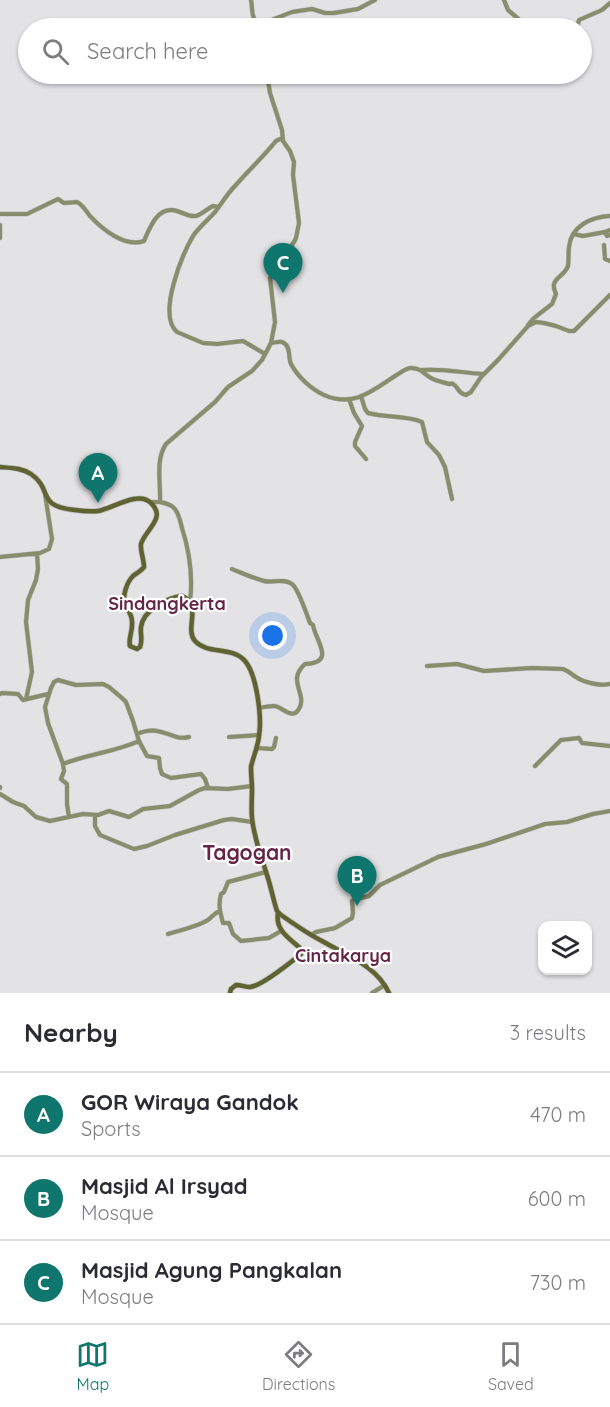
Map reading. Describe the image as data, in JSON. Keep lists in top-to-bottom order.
{
  "districts": ["Sindangkerta", "Tagogan", "Cintakarya"],
  "page": {
    "search": "Search here",
    "pins": ["C", "A", "B"],
    "heading": ["Nearby", "3 results"],
    "list": [
      {
        "mark": "A",
        "name": "GOR Wiraya Gandok",
        "note": "Sports",
        "value": "470 m"
      },
      {
        "mark": "B",
        "name": "Masjid Al Irsyad",
        "note": "Mosque",
        "value": "600 m"
      },
      {
        "mark": "C",
        "name": "Masjid Agung Pangkalan",
        "note": "Mosque",
        "value": "730 m"
      }
    ],
    "nav": ["Map", "Directions", "Saved"]
  }
}
